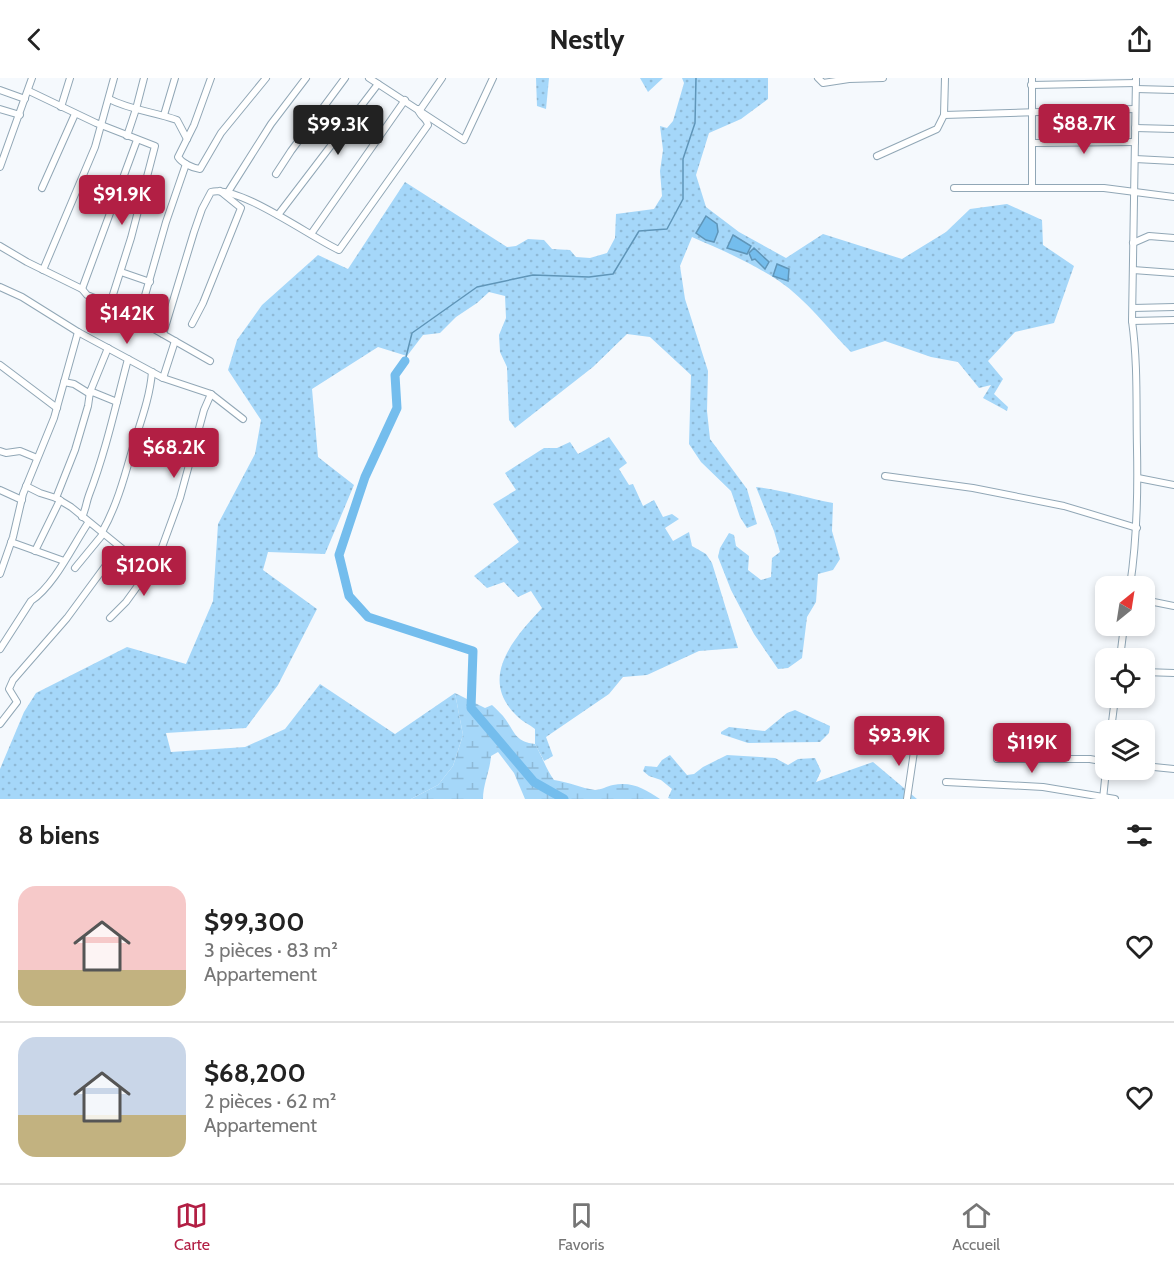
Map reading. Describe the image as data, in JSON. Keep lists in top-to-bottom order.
{
  "north": "top right",
  "page": {
    "header": "Nestly",
    "price": [
      "$88.7K",
      "$99.3K",
      "$91.9K",
      "$142K",
      "$68.2K",
      "$120K",
      "$93.9K",
      "$119K"
    ],
    "heading": "8 biens",
    "list": [
      {
        "name": "$99,300",
        "note": "3 pièces · 83 m² · Appartement"
      },
      {
        "name": "$68,200",
        "note": "2 pièces · 62 m² · Appartement"
      }
    ],
    "tabs": ["Carte", "Favoris", "Accueil"]
  }
}
